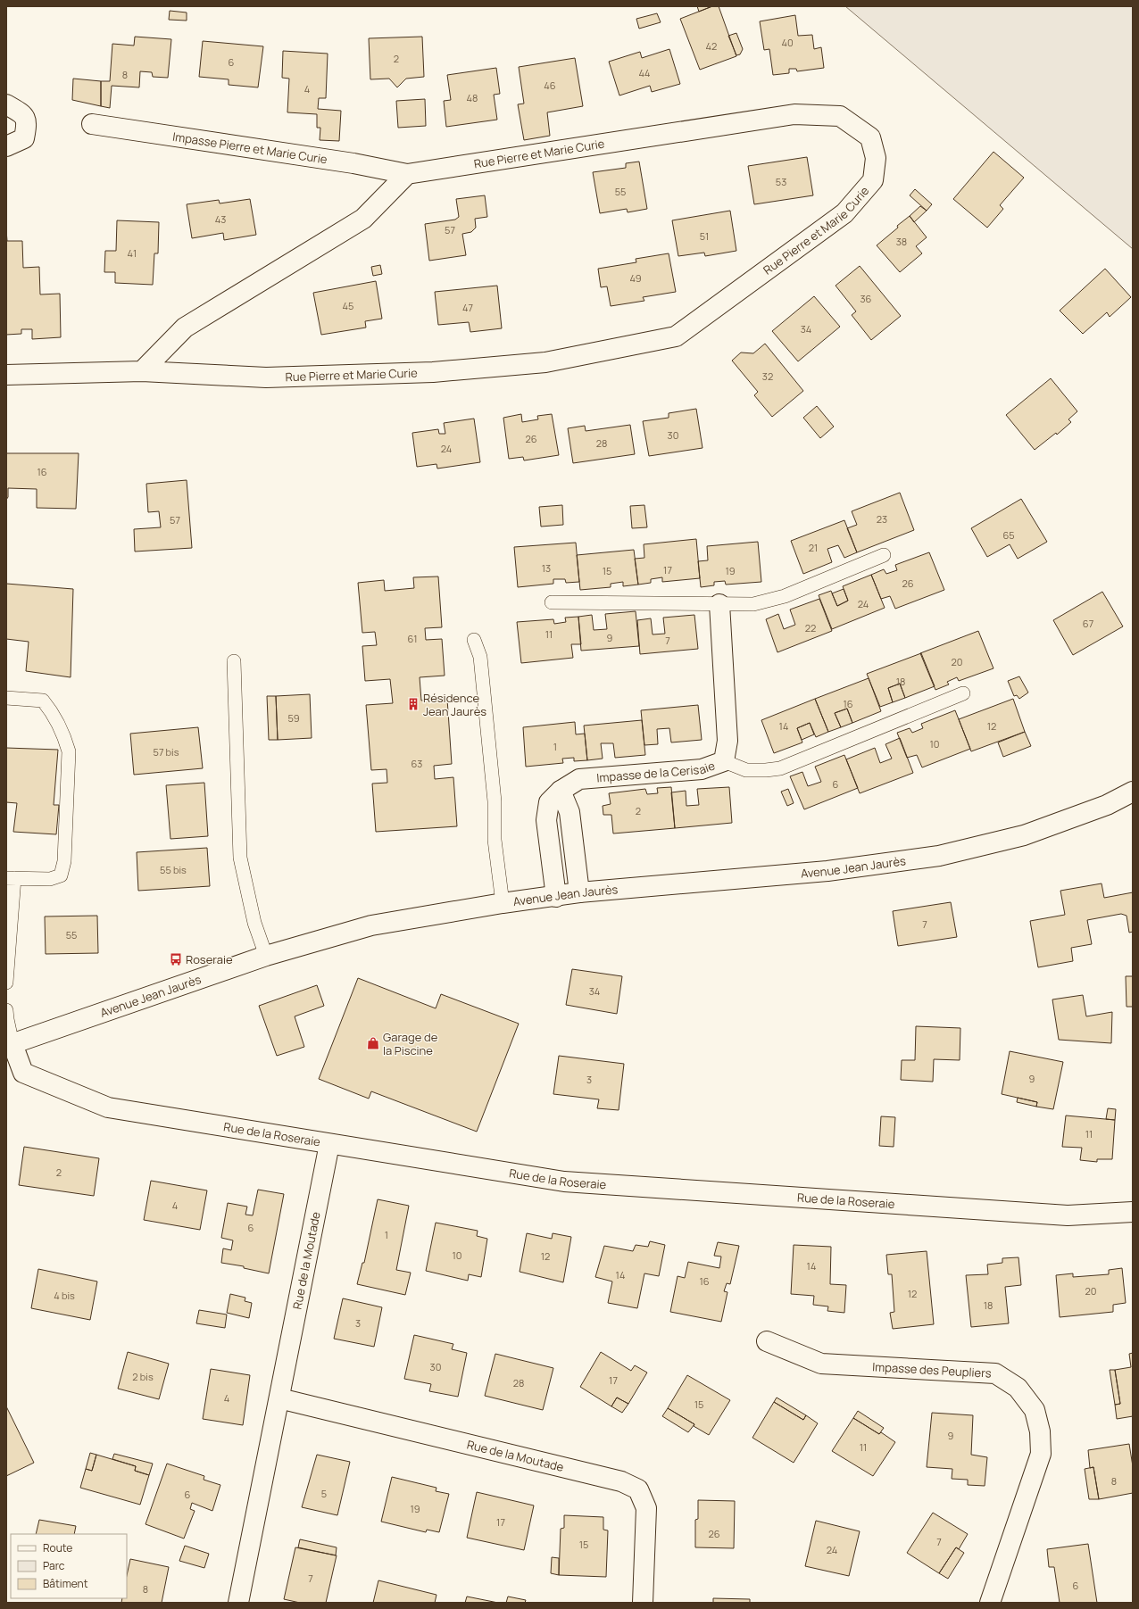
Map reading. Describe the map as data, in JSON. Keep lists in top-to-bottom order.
{
  "streets": {
    "street": [
      "Impasse Pierre et Marie Curie",
      "Rue Pierre et Marie Curie",
      "Impasse de la Cerisaie",
      "Avenue Jean Jaurès",
      "Rue de la Roseraie",
      "Rue de la Moutade",
      "Impasse des Peupliers"
    ]
  },
  "crossings": [
    ["Impasse Pierre et Marie Curie", "Rue Pierre et Marie Curie"],
    ["Impasse de la Cerisaie", "Avenue Jean Jaurès"],
    ["Avenue Jean Jaurès", "Rue de la Roseraie"],
    ["Rue de la Roseraie", "Rue de la Moutade"]
  ],
  "places": {
    "building": ["Résidence Jean Jaurès"],
    "bus stop": ["Roseraie"],
    "shop": ["Garage de la Piscine"]
  },
  "house_numbers": [
    "40",
    "42",
    "2",
    "6",
    "44",
    "8",
    "46",
    "4",
    "48",
    "53",
    "55",
    "43",
    "57",
    "51",
    "38",
    "41",
    "49",
    "36",
    "45",
    "47",
    "34",
    "32",
    "30",
    "26",
    "28",
    "24",
    "16",
    "23",
    "57",
    "65",
    "21",
    "13",
    "17",
    "15",
    "19",
    "26",
    "24",
    "67",
    "22",
    "11",
    "9",
    "61",
    "7",
    "20",
    "18",
    "16",
    "59",
    "14",
    "12",
    "10",
    "1",
    "57 bis",
    "63",
    "6",
    "2",
    "55 bis",
    "7",
    "55",
    "34",
    "9",
    "3",
    "11",
    "2",
    "4",
    "6",
    "1",
    "10",
    "12",
    "14",
    "14",
    "16",
    "20",
    "12",
    "4 bis",
    "18",
    "3",
    "30",
    "2 bis",
    "17",
    "28",
    "4",
    "15",
    "9",
    "11",
    "8",
    "5",
    "6",
    "19",
    "17",
    "26",
    "7",
    "15",
    "24",
    "7",
    "6",
    "8"
  ],
  "legend": ["Route", "Parc", "Bâtiment"]
}
